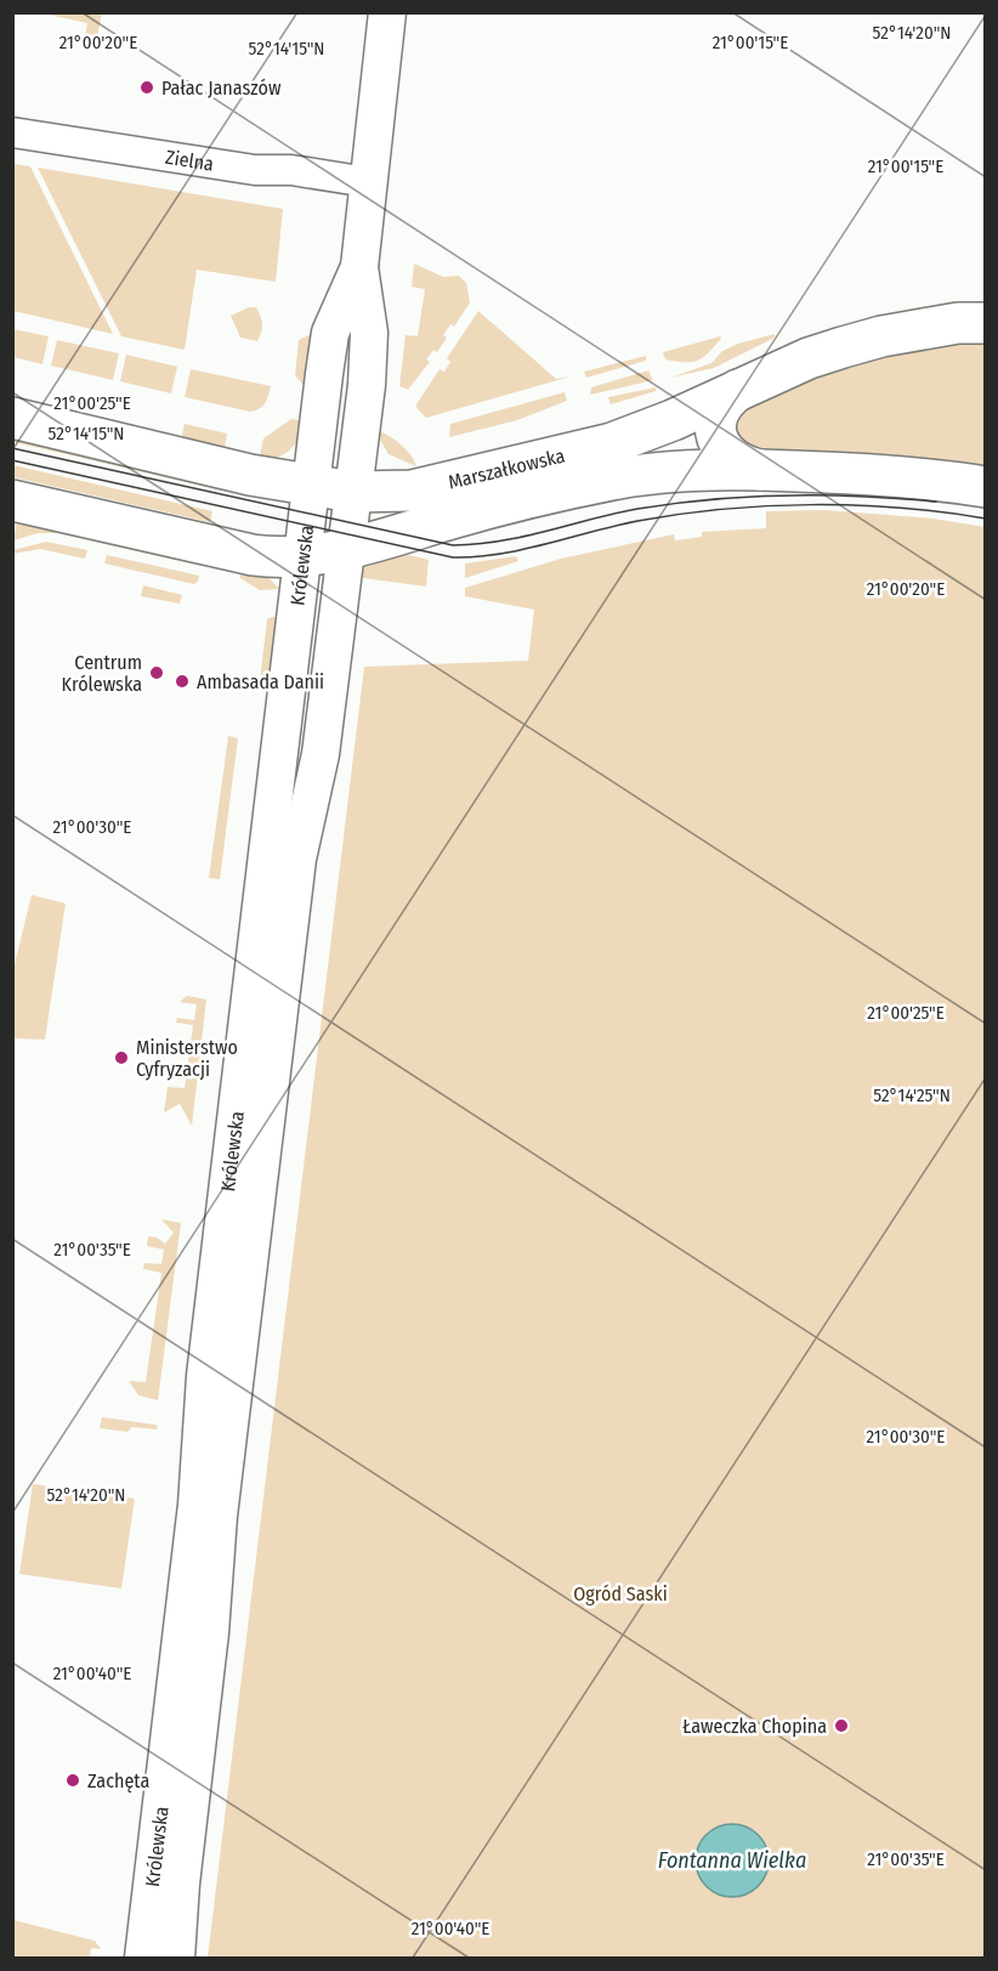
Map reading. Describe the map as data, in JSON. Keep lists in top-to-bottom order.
{
  "streets": {
    "main road": ["Marszałkowska"],
    "street": ["Zielna", "Królewska"]
  },
  "crossings": [
    ["Zielna", "Królewska"],
    ["Marszałkowska", "Królewska"]
  ],
  "water": ["Fontanna Wielka"],
  "parks": ["Ogród Saski"],
  "places": [
    "Pałac Janaszów",
    "Centrum Królewska",
    "Ambasada Danii",
    "Ministerstwo Cyfryzacji",
    "Ławeczka Chopina",
    "Zachęta"
  ],
  "coordinates": [
    "52°14'20\"N",
    "21°00'20\"E",
    "21°00'15\"E",
    "52°14'15\"N",
    "21°00'25\"E",
    "21°00'30\"E",
    "52°14'25\"N",
    "21°00'35\"E",
    "21°00'40\"E"
  ]
}
